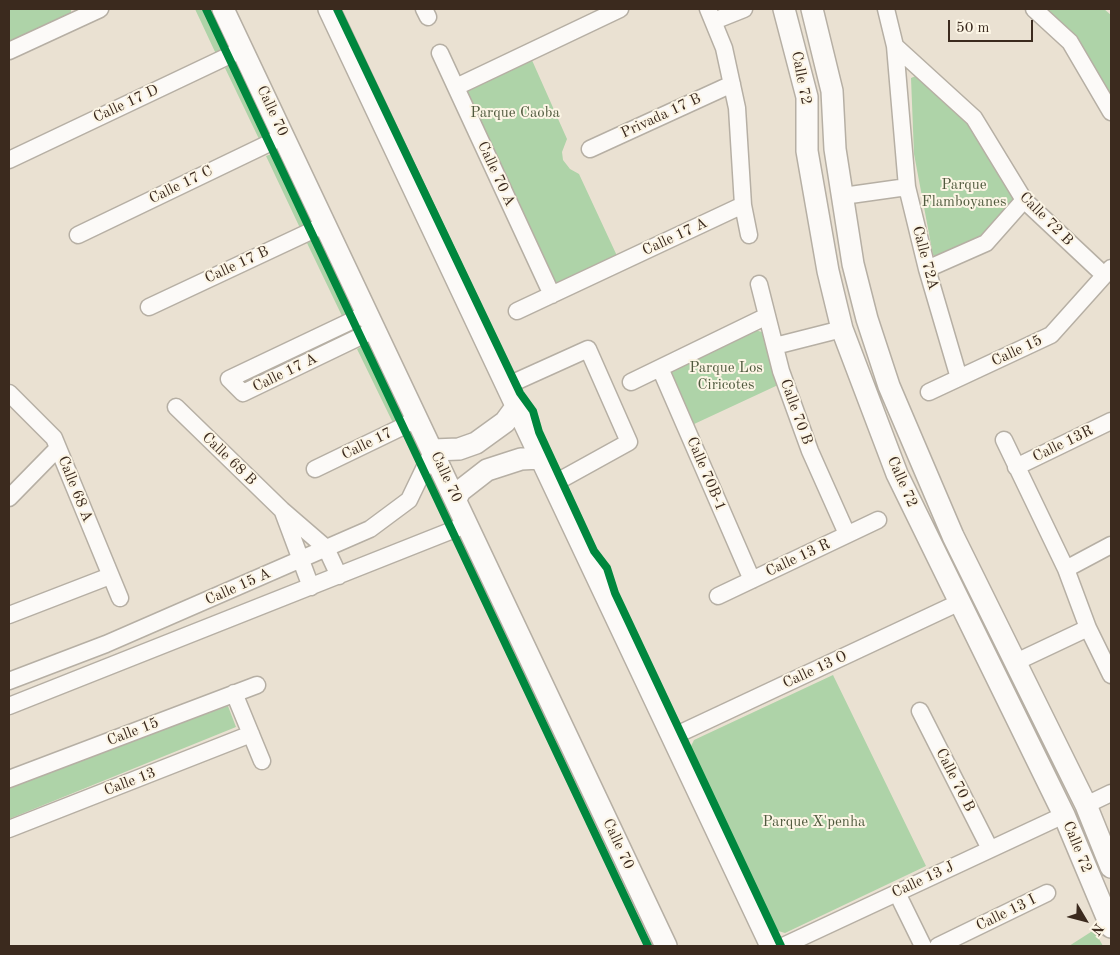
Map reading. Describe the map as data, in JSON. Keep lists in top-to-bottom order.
{
  "streets": {
    "main road": ["Calle 72", "Calle 70"],
    "street": [
      "Calle 17 D",
      "Privada 17 B",
      "Calle 70 A",
      "Calle 17 C",
      "Calle 72 B",
      "Calle 17 A",
      "Calle 72A",
      "Calle 17 B",
      "Calle 15",
      "Calle 70 B",
      "Calle 17",
      "Calle 13R",
      "Calle 68 B",
      "Calle 70B-1",
      "Calle 68 A",
      "Calle 13 R",
      "Calle 15 A",
      "Calle 13 O",
      "Calle 13",
      "Calle 13 J",
      "Calle 13 I"
    ]
  },
  "crossings": [
    ["Calle 72", "Calle 13 O"],
    ["Calle 72", "Calle 13 J"],
    ["Calle 17 D", "Calle 70"],
    ["Calle 70", "Calle 17 C"],
    ["Calle 70", "Calle 17 A"],
    ["Calle 70", "Calle 17 B"],
    ["Calle 70", "Calle 17"],
    ["Calle 70", "Calle 15 A"],
    ["Calle 70 A", "Calle 17 A"],
    ["Calle 72 B", "Calle 72A"],
    ["Calle 72 B", "Calle 15"],
    ["Calle 72A", "Calle 15"],
    ["Calle 70 B", "Calle 13 R"],
    ["Calle 70 B", "Calle 13 J"],
    ["Calle 68 B", "Calle 15 A"],
    ["Calle 70B-1", "Calle 13 R"]
  ],
  "parks": [
    "Parque Caoba",
    "Parque Flamboyanes",
    "Parque Los Ciricotes",
    "Parque X'penha"
  ],
  "scale_bar": "50 m",
  "north": "bottom right"
}
